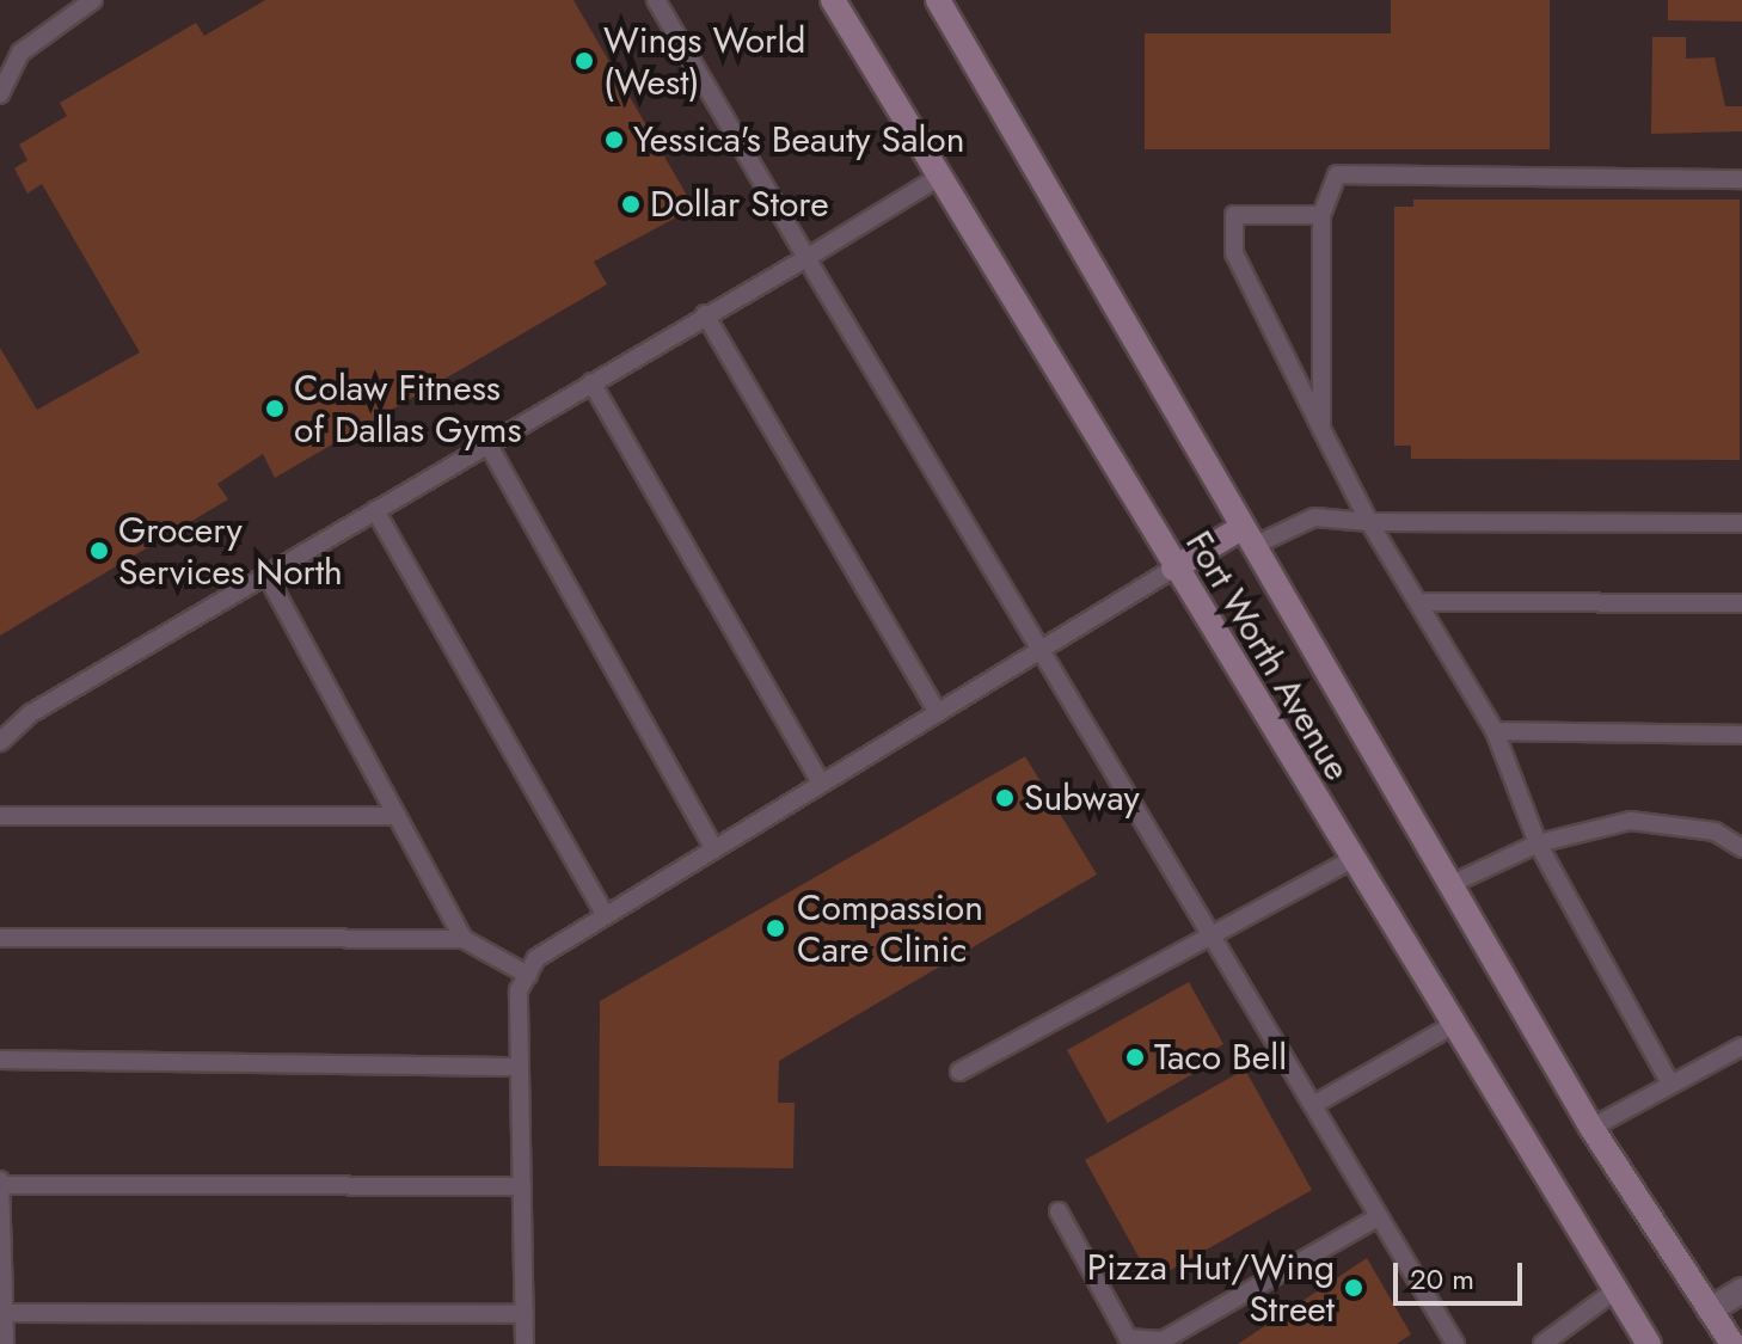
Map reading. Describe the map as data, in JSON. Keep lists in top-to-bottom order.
{
  "streets": {
    "main road": ["Fort Worth Avenue"]
  },
  "places": [
    "Wings World (West)",
    "Yessica's Beauty Salon",
    "Dollar Store",
    "Colaw Fitness of Dallas Gyms",
    "Grocery Services North",
    "Subway",
    "Compassion Care Clinic",
    "Taco Bell",
    "Pizza Hut/Wing Street"
  ],
  "scale_bar": "20 m"
}
